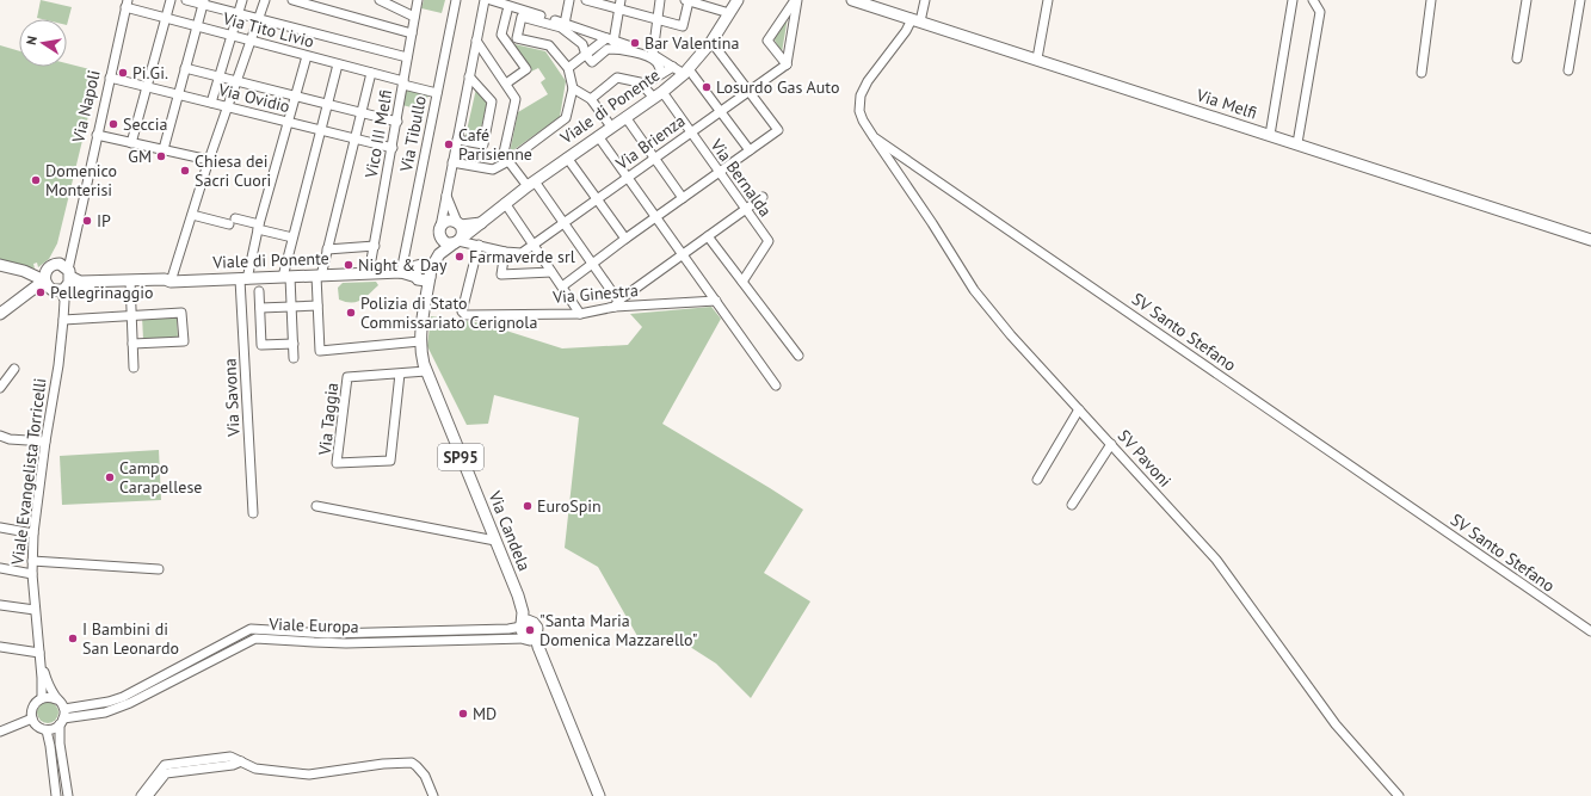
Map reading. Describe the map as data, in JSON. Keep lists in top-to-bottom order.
{
  "streets": {
    "main road": [
      "Via Melfi",
      "Viale di Ponente",
      "SP95",
      "Via Candela"
    ],
    "street": [
      "Via Tito Livio",
      "Via Ovidio",
      "Via Napoli",
      "Vico III Melfi",
      "Via Tibullo",
      "Via Brienza",
      "Via Bernalda",
      "Via Ginestra",
      "SV Santo Stefano",
      "Via Savona",
      "Via Taggia",
      "SV Pavoni",
      "Viale Evangelista Torricelli",
      "Viale Europa"
    ]
  },
  "crossings": [
    ["Via Tito Livio", "Via Napoli"],
    ["Via Tito Livio", "Vico III Melfi"],
    ["Via Tito Livio", "Via Tibullo"],
    ["Via Tito Livio", "Via Savona"],
    ["Via Ovidio", "Via Napoli"],
    ["Via Ovidio", "Vico III Melfi"],
    ["Via Ovidio", "Via Savona"],
    ["Via Melfi", "SV Santo Stefano"],
    ["Via Napoli", "Viale di Ponente"],
    ["Via Napoli", "Viale Evangelista Torricelli"],
    ["Viale di Ponente", "Vico III Melfi"],
    ["Viale di Ponente", "Via Tibullo"],
    ["Viale di Ponente", "Via Bernalda"],
    ["Viale di Ponente", "Via Savona"],
    ["Viale di Ponente", "Viale Evangelista Torricelli"],
    ["Viale di Ponente", "Via Candela"],
    ["Via Brienza", "Via Bernalda"],
    ["SV Santo Stefano", "SV Pavoni"],
    ["Via Taggia", "Via Candela"],
    ["Viale Evangelista Torricelli", "Viale Europa"],
    ["Via Candela", "Viale Europa"]
  ],
  "places": [
    "Bar Valentina",
    "Pi.Gi.",
    "Losurdo Gas Auto",
    "Seccia",
    "Café Parisienne",
    "GM",
    "Chiesa dei Sacri Cuori",
    "Domenico Monterisi",
    "IP",
    "Farmaverde srl",
    "Night & Day",
    "Pellegrinaggio",
    "Polizia di Stato Commissariato Cerignola",
    "Campo Carapellese",
    "EuroSpin",
    "\"Santa Maria Domenica Mazzarello\"",
    "I Bambini di San Leonardo",
    "MD"
  ],
  "north": "left"
}
